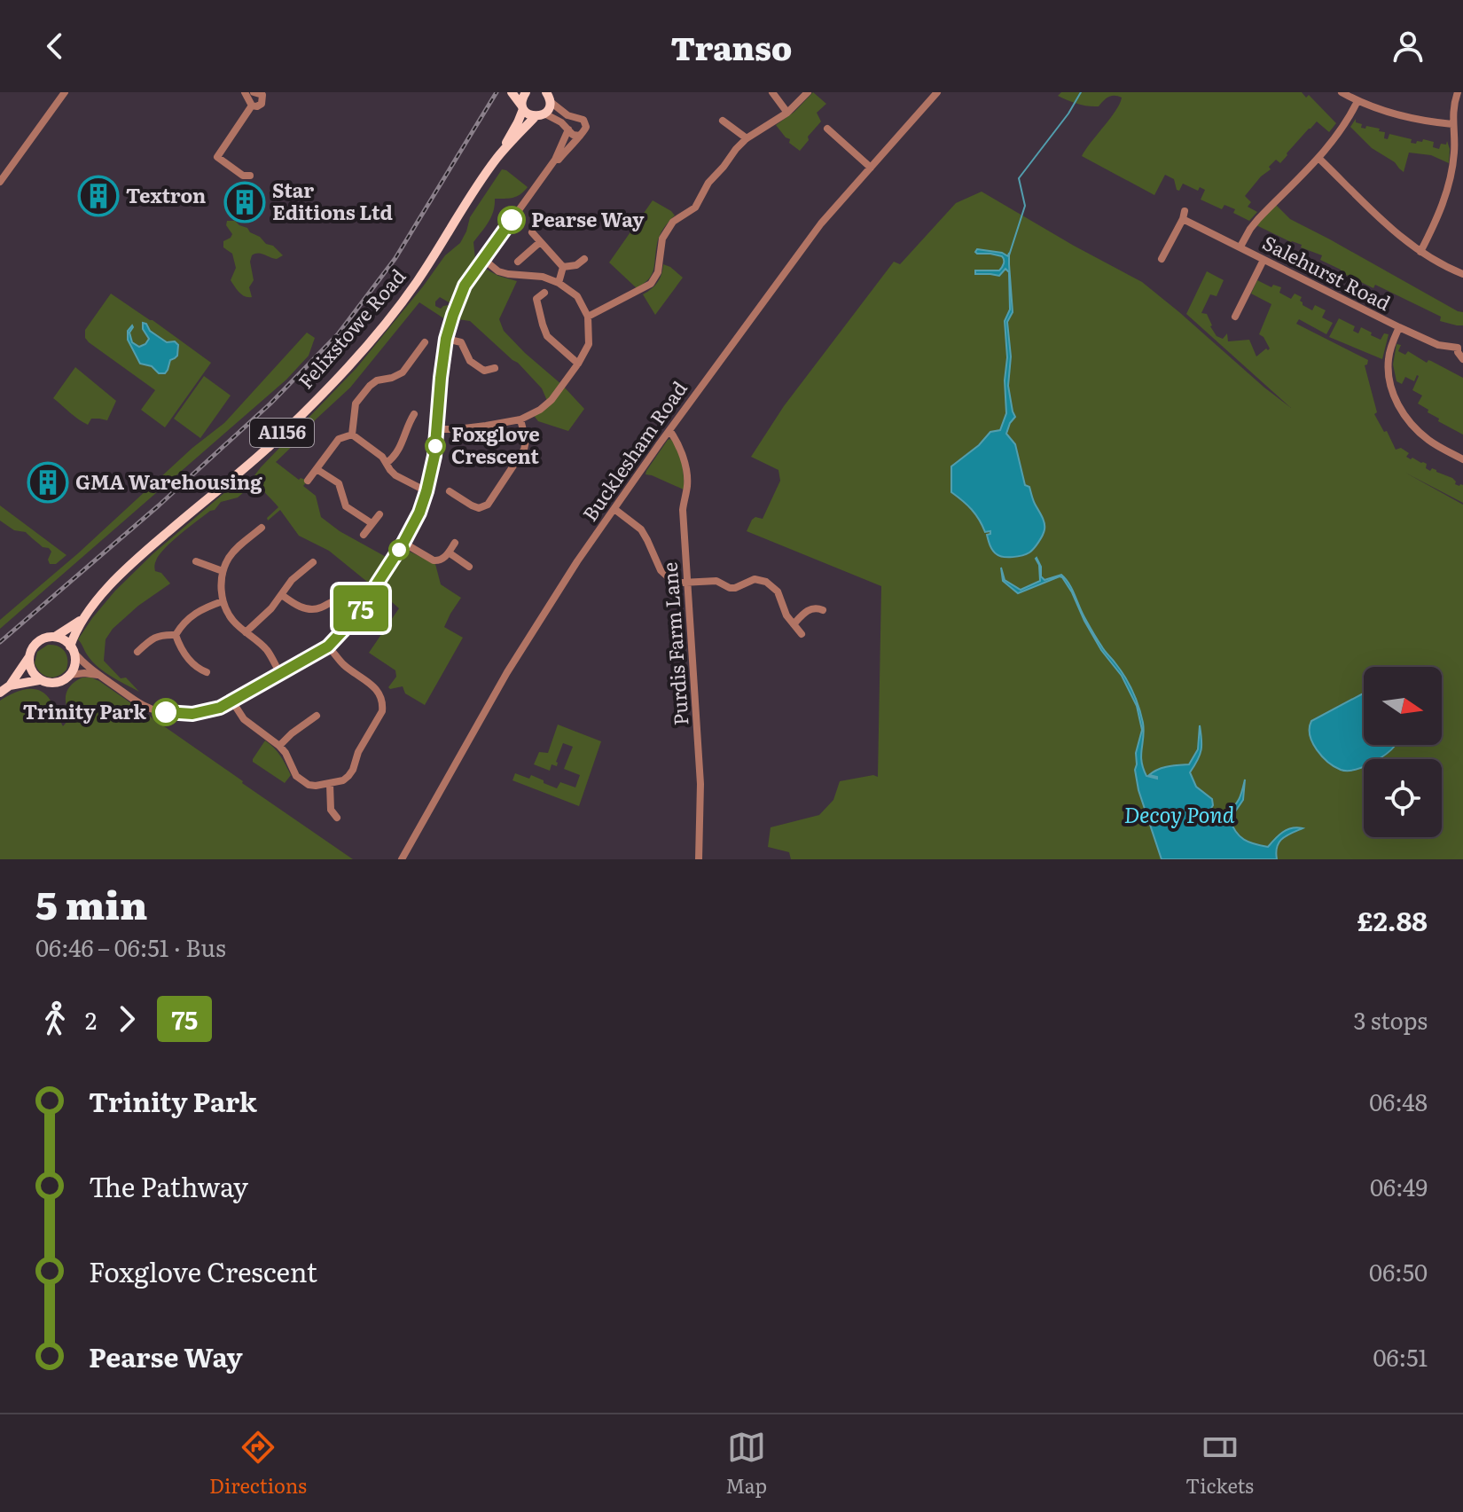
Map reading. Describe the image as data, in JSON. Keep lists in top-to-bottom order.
{
  "streets": {
    "main road": ["Felixstowe Road", "A1156"],
    "street": ["Salehurst Road", "Bucklesham Road", "Purdis Farm Lane"]
  },
  "crossings": [
    ["Bucklesham Road", "Purdis Farm Lane"]
  ],
  "water": ["Decoy Pond"],
  "places": {
    "building": ["Textron", "Star Editions Ltd", "GMA Warehousing"],
    "other": ["Pearse Way", "Foxglove Crescent", "Trinity Park"]
  },
  "lines": ["bus line 75"],
  "north": "right",
  "page": {
    "header": "Transo",
    "on_map": "75",
    "heading": ["5 min", "06:46 – 06:51 · Bus", "£2.88"],
    "legs": ["2", "75", "3 stops"],
    "list": [
      {
        "name": "Trinity Park",
        "value": "06:48"
      },
      {
        "name": "The Pathway",
        "value": "06:49"
      },
      {
        "name": "Foxglove Crescent",
        "value": "06:50"
      },
      {
        "name": "Pearse Way",
        "value": "06:51"
      }
    ],
    "tabs": ["Directions", "Map", "Tickets"]
  }
}
